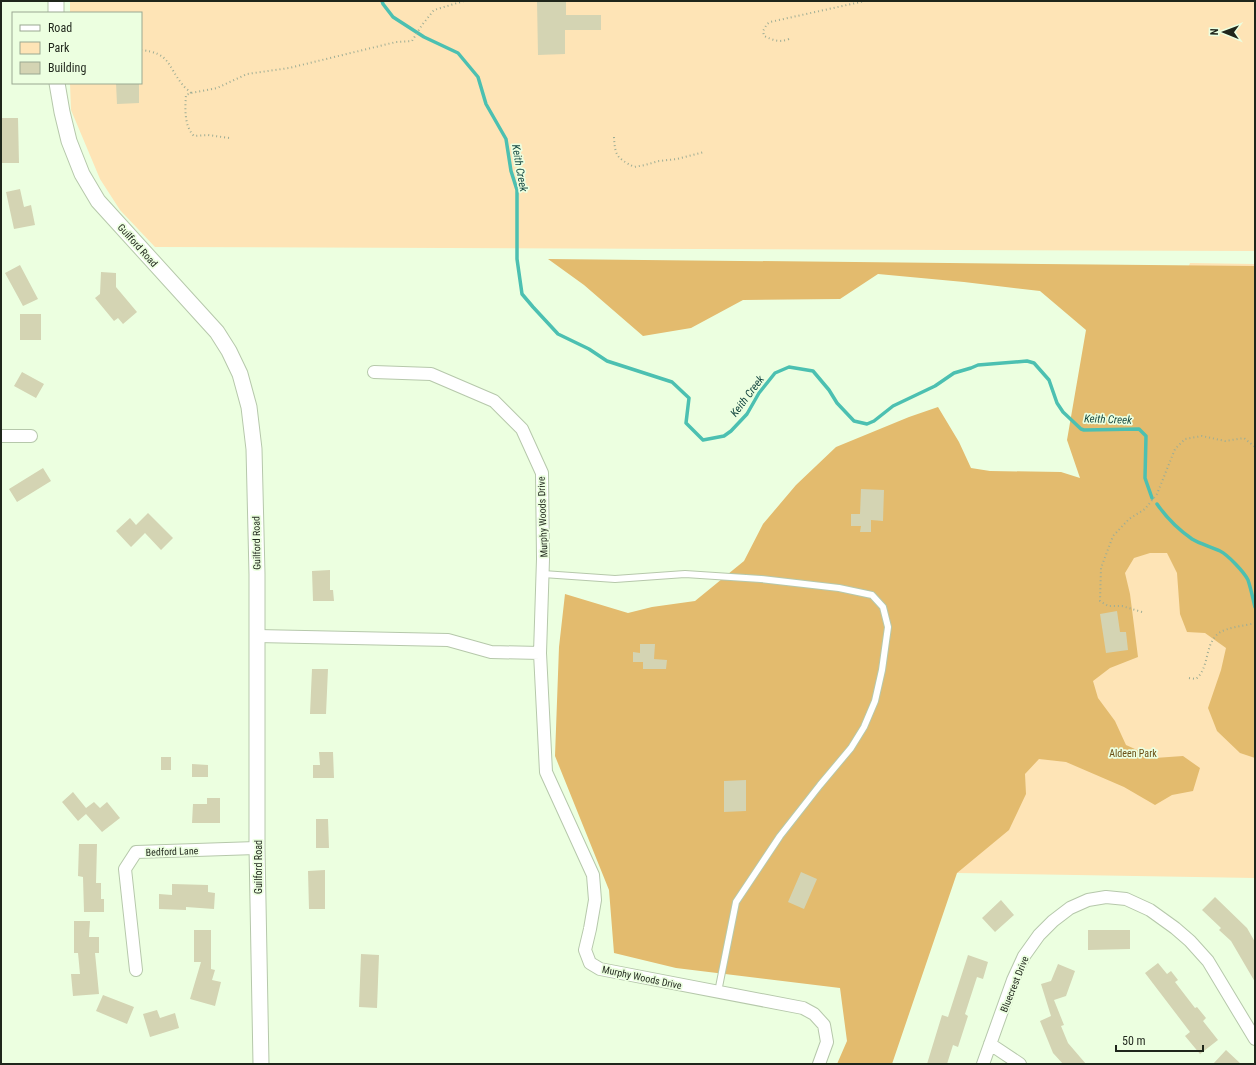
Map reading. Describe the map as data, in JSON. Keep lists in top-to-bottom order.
{
  "streets": {
    "street": [
      "Guilford Road",
      "Murphy Woods Drive",
      "Bedford Lane",
      "Bluecrest Drive"
    ]
  },
  "crossings": [
    ["Guilford Road", "Bedford Lane"]
  ],
  "water": ["Keith Creek"],
  "parks": ["Aldeen Park"],
  "legend": ["Road", "Park", "Building"],
  "scale_bar": "50 m",
  "north": "left"
}
